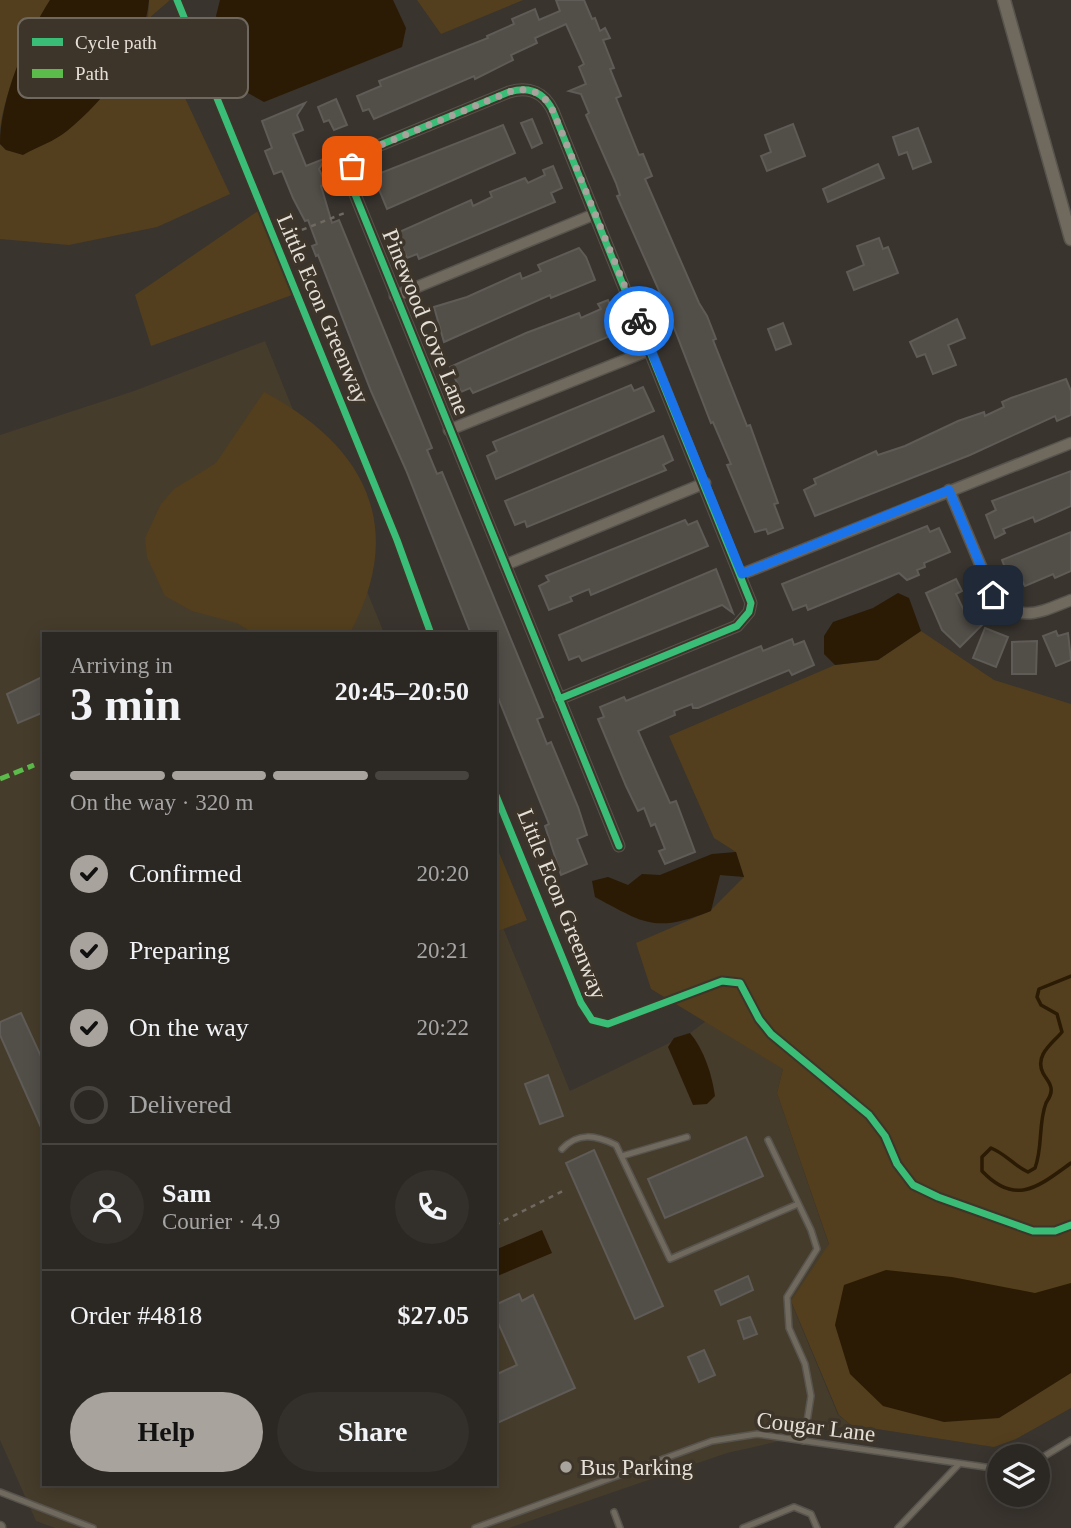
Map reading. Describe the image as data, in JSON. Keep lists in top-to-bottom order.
{
  "streets": {
    "street": ["Pinewood Cove Lane"],
    "lane": ["Cougar Lane"],
    "cycle path": ["Little Econ Greenway"]
  },
  "places": ["Bus Parking"],
  "legend": ["Cycle path", "Path"],
  "page": {
    "heading": ["3 min", "Arriving in", "20:45–20:50"],
    "panel": [
      "Sam",
      "Courier · 4.9",
      "Order #4818",
      "$27.05"
    ],
    "bar": "On the way · 320 m",
    "list": [
      ["Confirmed", "20:20"],
      ["Preparing", "20:21"],
      ["On the way", "20:22"],
      "Delivered"
    ],
    "buttons": ["Help", "Share"]
  }
}
